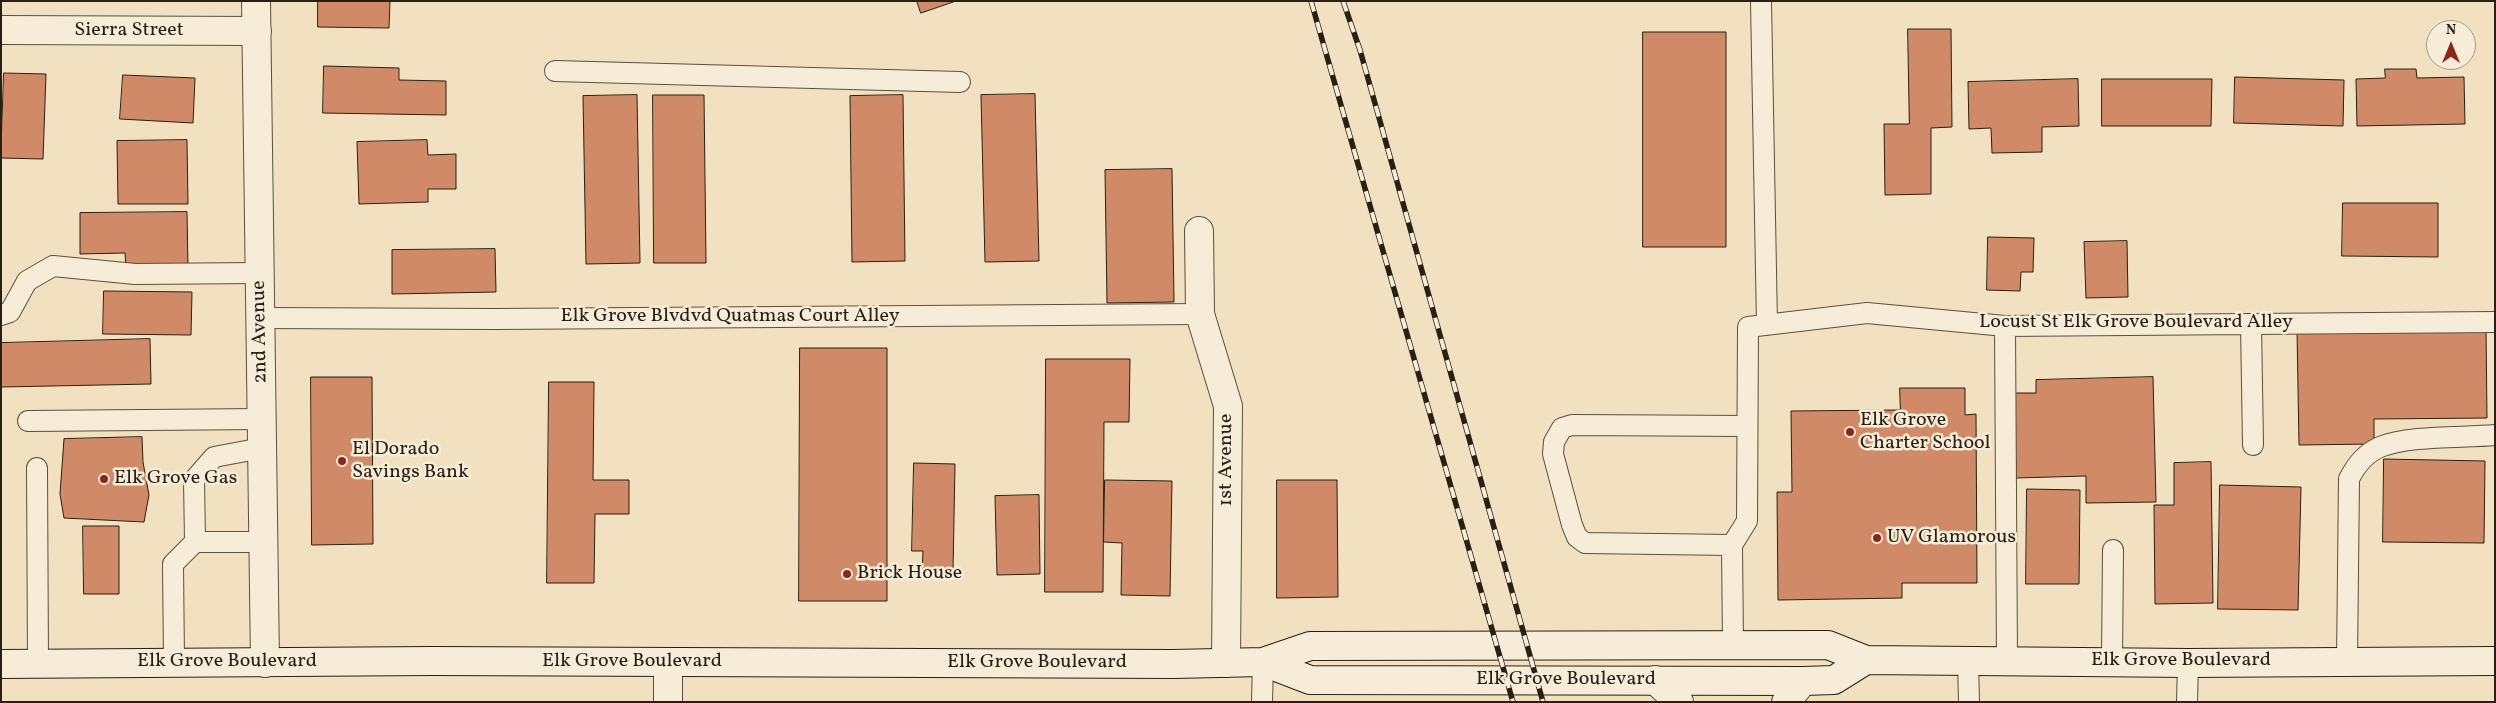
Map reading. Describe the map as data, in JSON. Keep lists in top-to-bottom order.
{
  "streets": {
    "main road": [
      "Sierra Street",
      "2nd Avenue",
      "1st Avenue",
      "Elk Grove Boulevard"
    ],
    "lane": ["Elk Grove Blvdvd Quatmas Court Alley", "Locust St Elk Grove Boulevard Alley"]
  },
  "crossings": [
    ["Sierra Street", "2nd Avenue"],
    ["Elk Grove Blvdvd Quatmas Court Alley", "2nd Avenue"],
    ["Elk Grove Blvdvd Quatmas Court Alley", "1st Avenue"],
    ["2nd Avenue", "Elk Grove Boulevard"],
    ["1st Avenue", "Elk Grove Boulevard"]
  ],
  "places": [
    "Elk Grove Charter School",
    "El Dorado Savings Bank",
    "Elk Grove Gas",
    "UV Glamorous",
    "Brick House"
  ],
  "north": "top"
}
